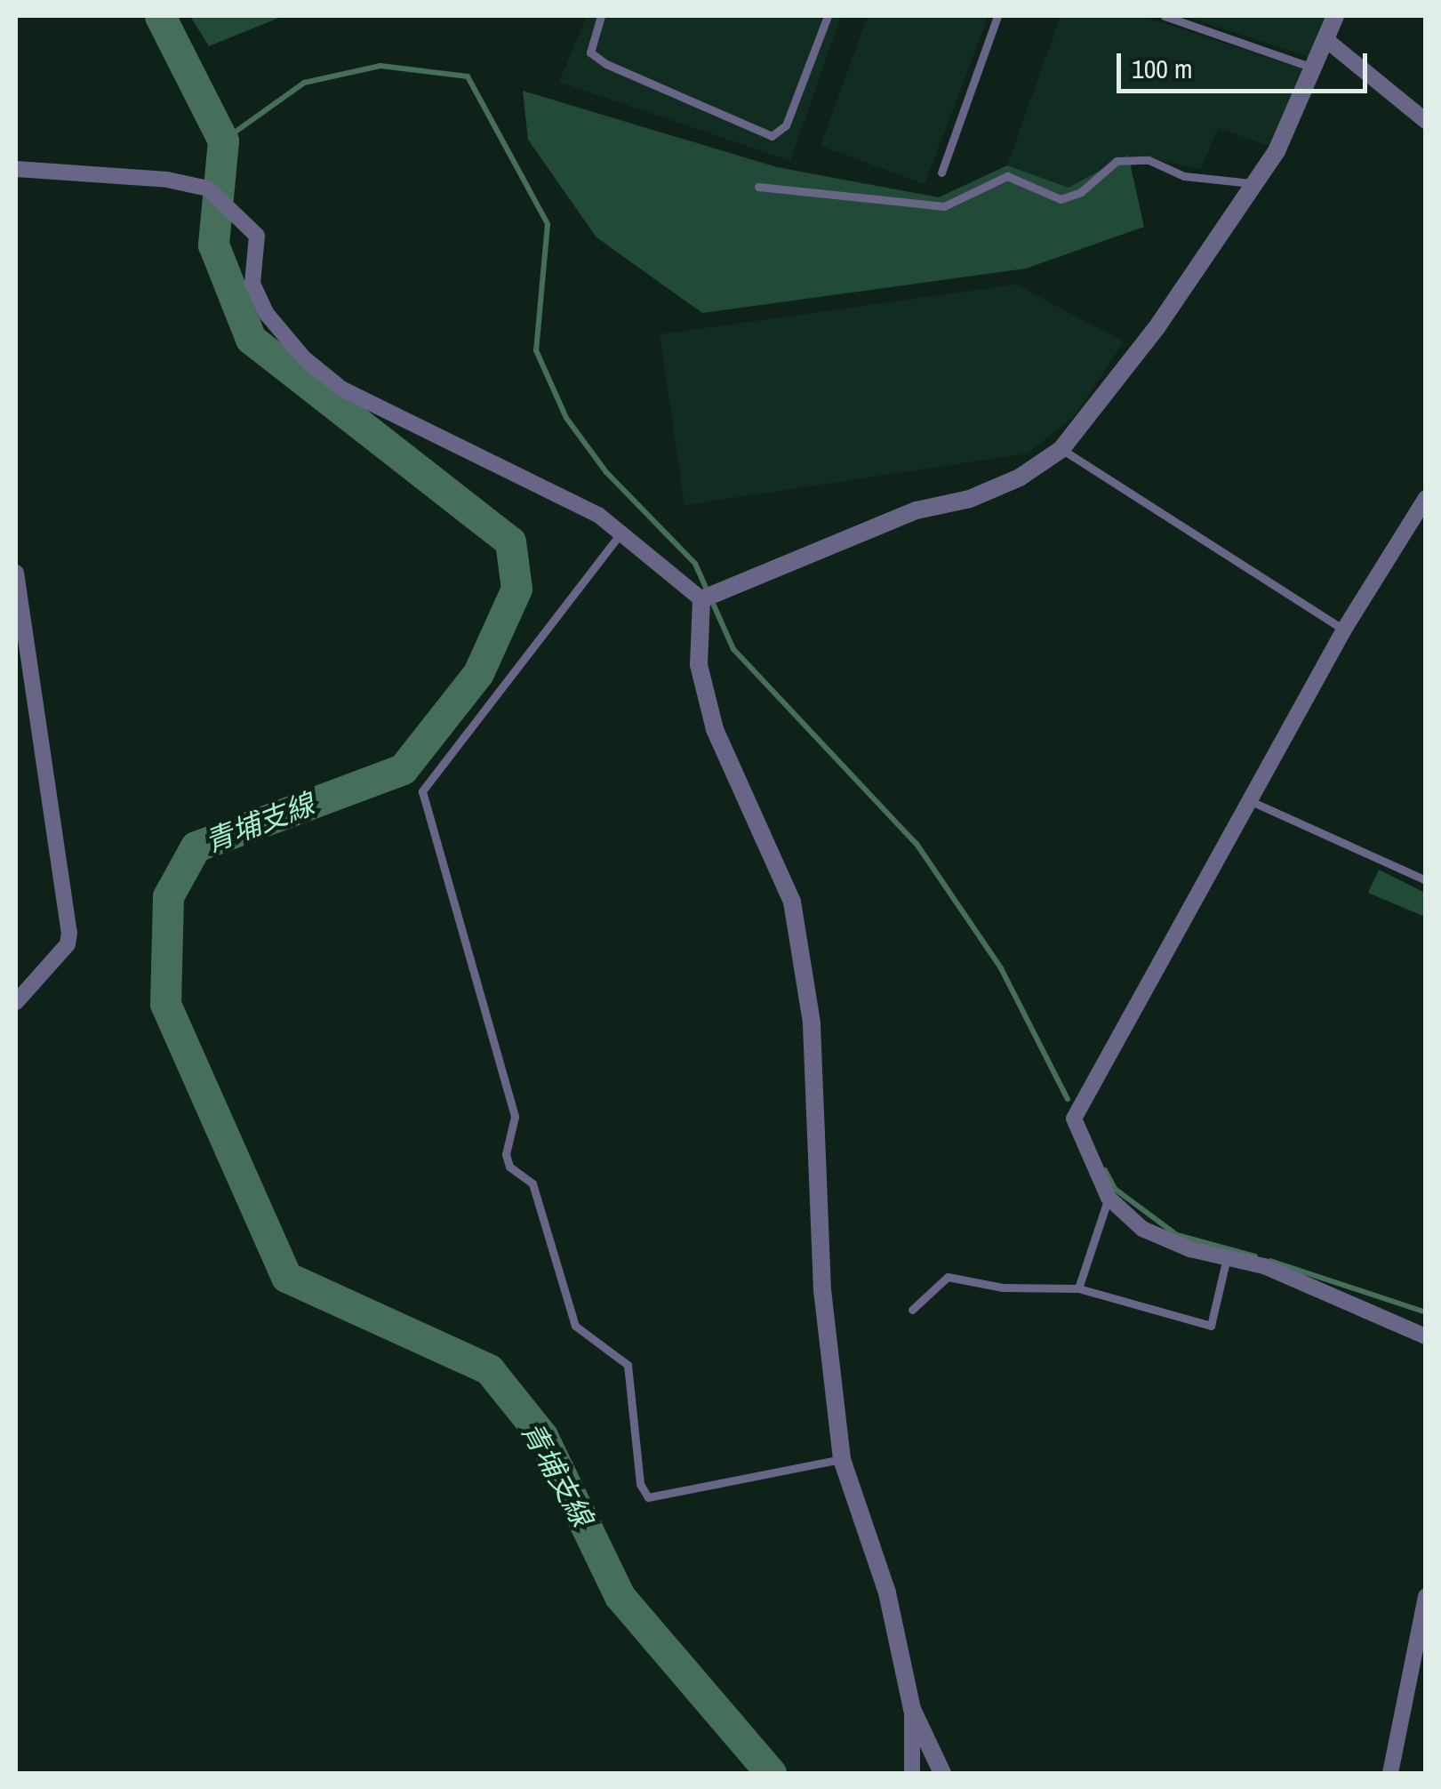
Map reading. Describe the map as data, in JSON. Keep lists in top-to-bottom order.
{
  "water": ["青埔支線"],
  "scale_bar": "100 m"
}
